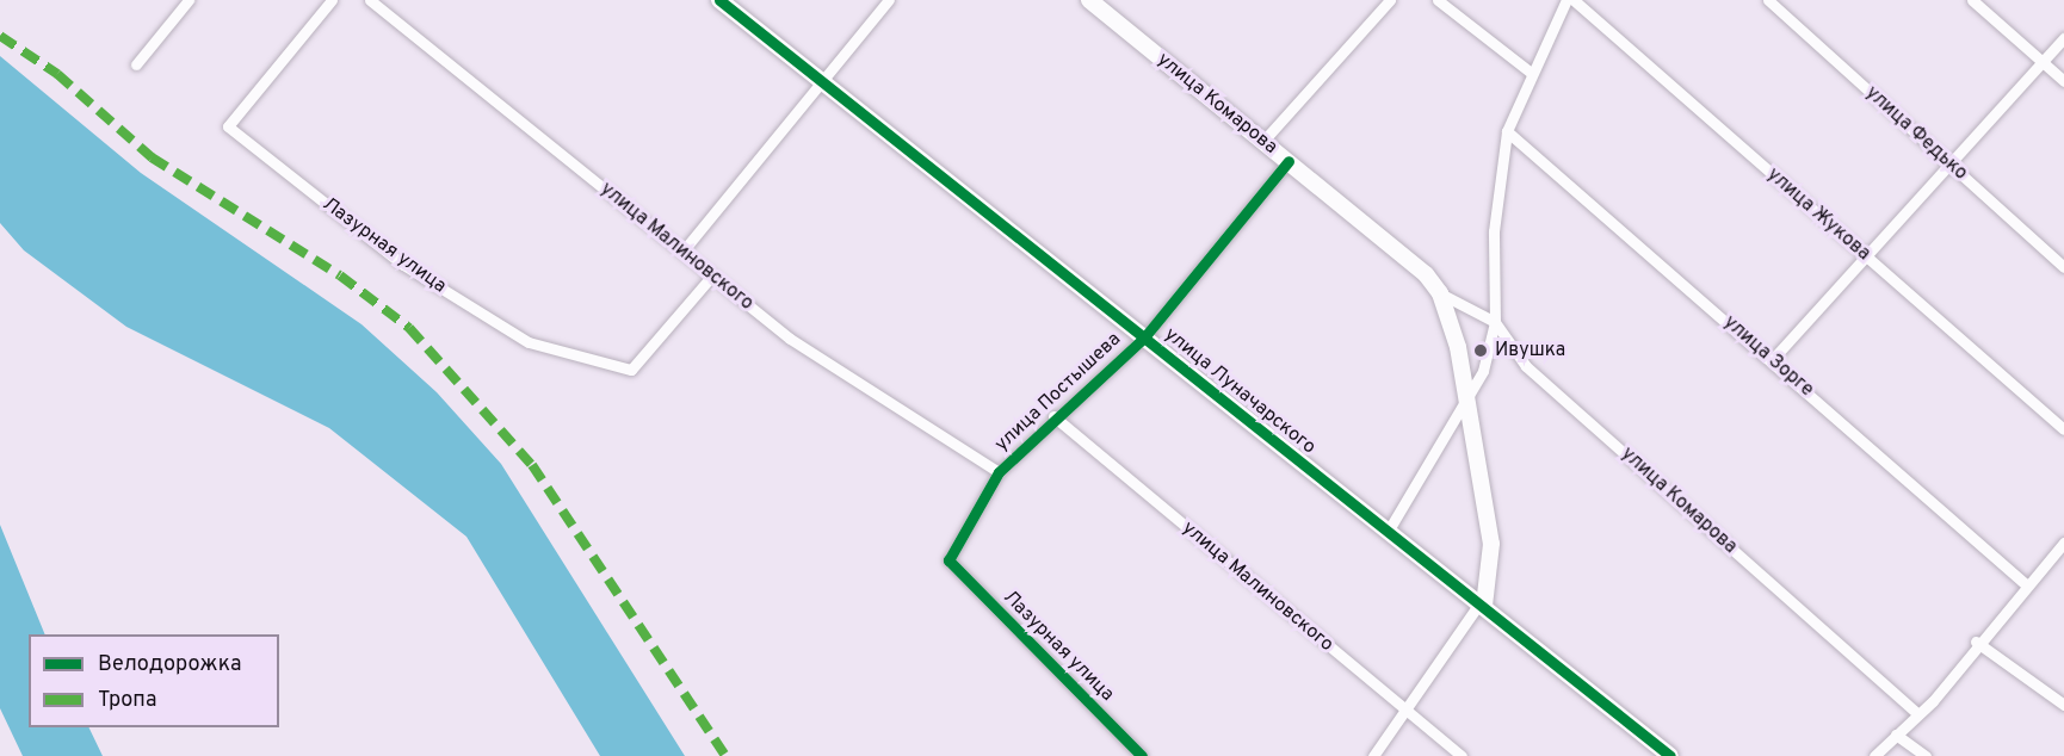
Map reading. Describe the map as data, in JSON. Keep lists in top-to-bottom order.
{
  "streets": {
    "street": [
      "улица Комарова",
      "улица Федько",
      "улица Жукова",
      "Лазурная улица",
      "улица Малиновского",
      "улица Зорге",
      "улица Луначарского",
      "улица Постышева"
    ]
  },
  "crossings": [
    ["улица Комарова", "улица Постышева"],
    ["Лазурная улица", "улица Малиновского"],
    ["Лазурная улица", "улица Постышева"],
    ["улица Малиновского", "улица Постышева"],
    ["улица Луначарского", "улица Постышева"]
  ],
  "places": ["Ивушка"],
  "legend": ["Велодорожка", "Тропа"]
}
